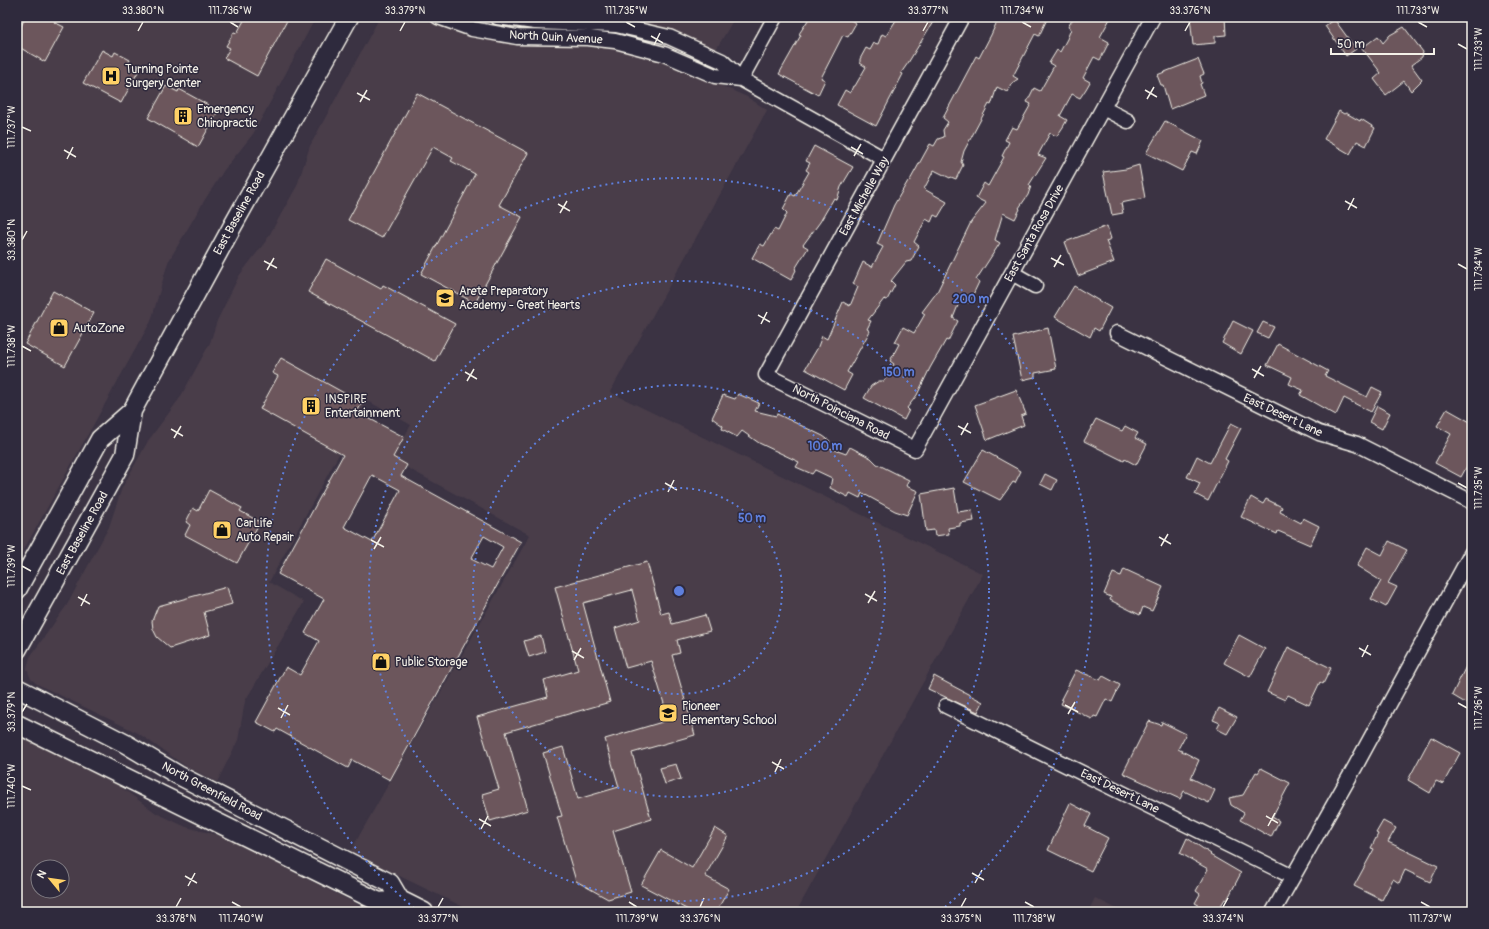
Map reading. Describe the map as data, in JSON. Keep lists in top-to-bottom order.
{
  "streets": {
    "main road": ["East Baseline Road", "North Greenfield Road"],
    "street": [
      "North Quin Avenue",
      "East Michelle Way",
      "East Santa Rosa Drive",
      "North Poinciana Road",
      "East Desert Lane"
    ]
  },
  "crossings": [
    ["North Quin Avenue", "East Michelle Way"],
    ["East Michelle Way", "North Poinciana Road"],
    ["East Santa Rosa Drive", "North Poinciana Road"]
  ],
  "places": {
    "hospital": ["Turning Pointe Surgery Center"],
    "building": ["Emergency Chiropractic", "INSPIRE Entertainment"],
    "school or university": ["Arete Preparatory Academy - Great Hearts", "Pioneer Elementary School"],
    "shop": ["AutoZone", "CarLife Auto Repair", "Public Storage"]
  },
  "scale_bar": "50 m",
  "north": "top left",
  "coordinates": [
    "33.380°N",
    "111.736°W",
    "33.379°N",
    "111.735°W",
    "33.377°N",
    "111.734°W",
    "33.376°N",
    "111.733°W",
    "111.737°W",
    "111.738°W",
    "111.739°W",
    "111.740°W",
    "33.378°N",
    "33.375°N",
    "33.374°N"
  ],
  "rings": [
    "200 m",
    "150 m",
    "100 m",
    "50 m"
  ]
}
